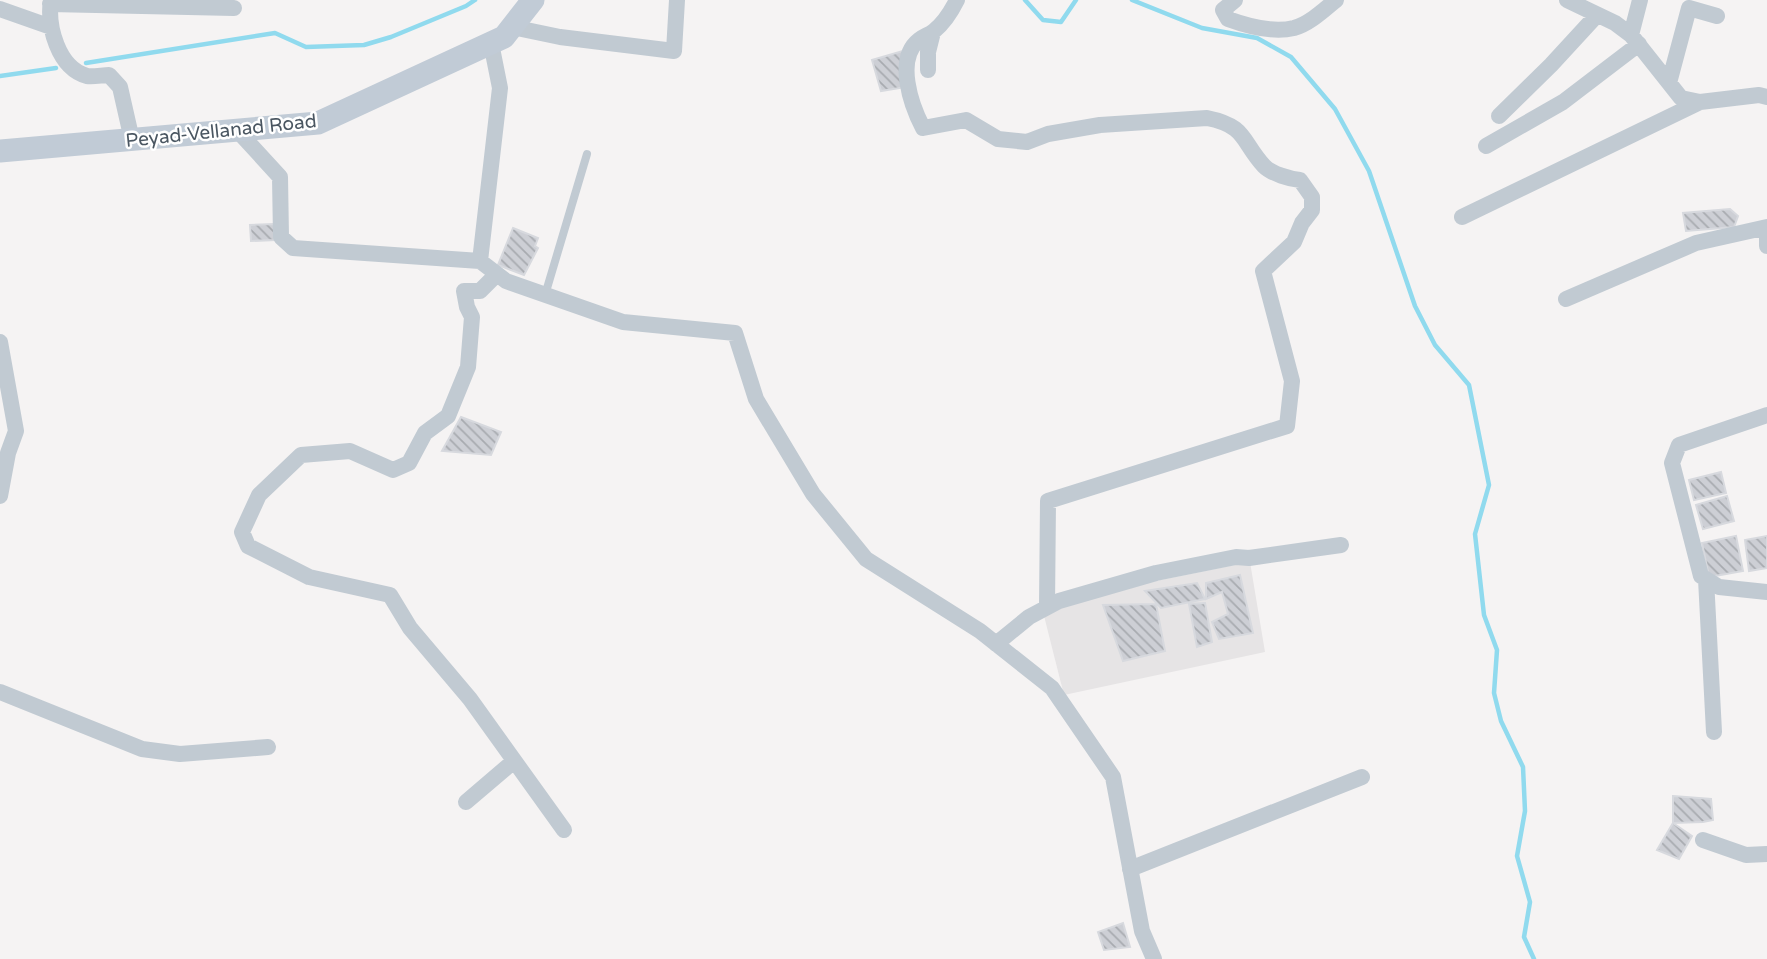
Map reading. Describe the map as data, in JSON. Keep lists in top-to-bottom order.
{
  "streets": {
    "main road": ["Peyad-Vellanad Road"]
  }
}
